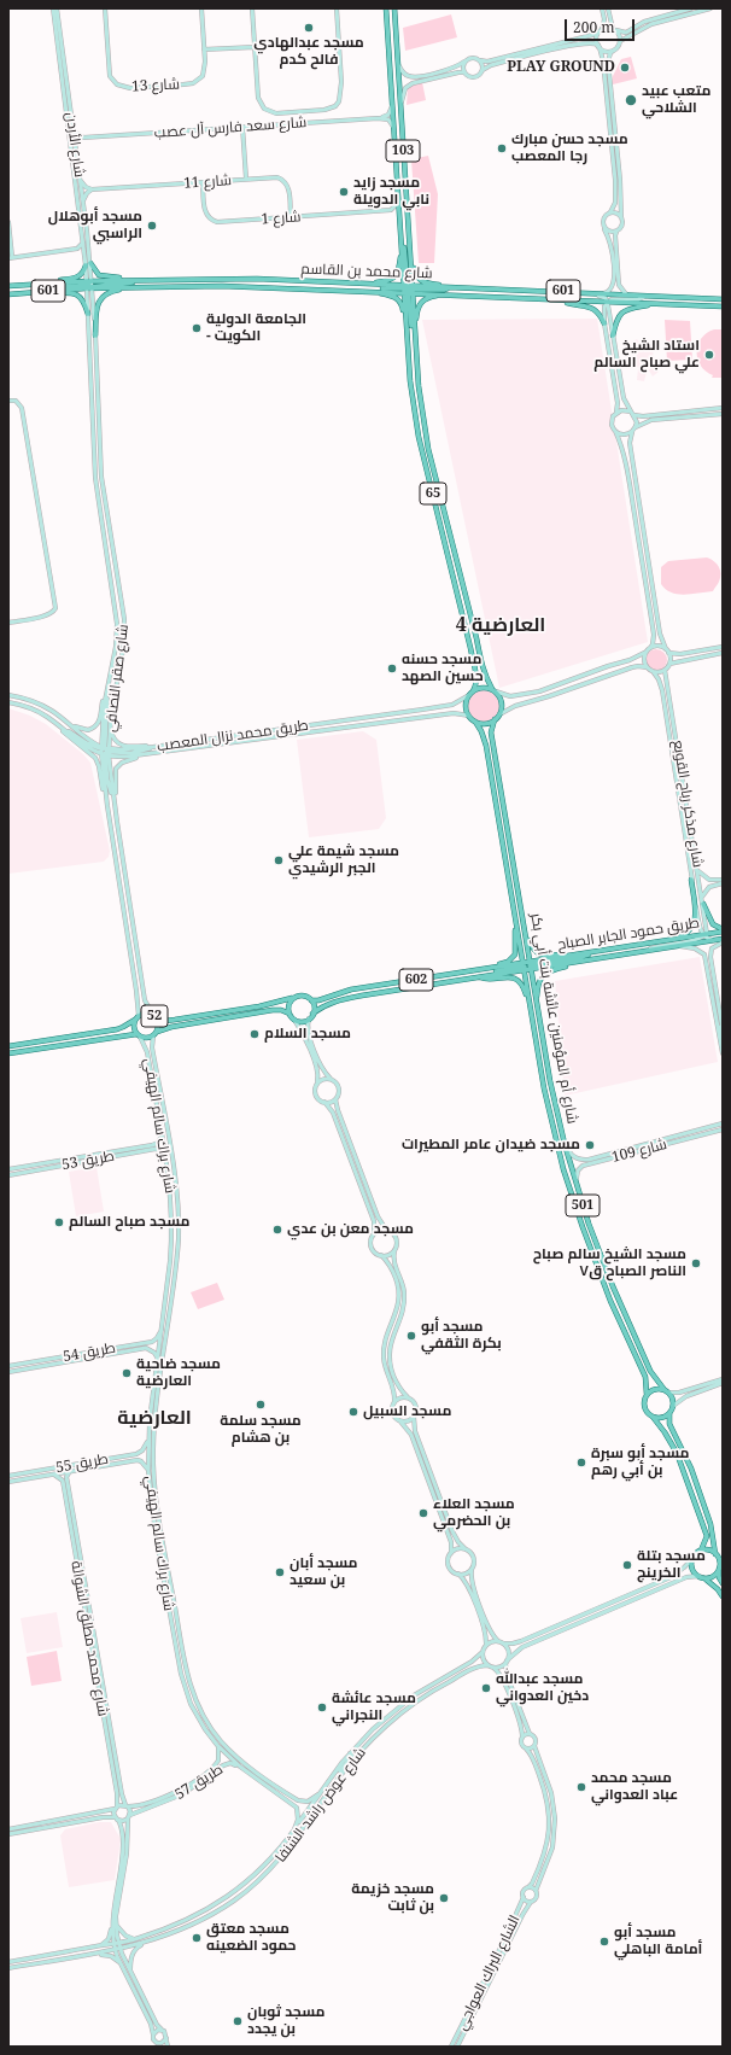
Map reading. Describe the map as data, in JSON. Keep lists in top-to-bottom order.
{
  "streets": {
    "main road": [
      "103",
      "شارع محمد بن القاسم",
      "601",
      "65",
      "طريق حمود الجابر الصباح",
      "602",
      "52",
      "شارع أم المؤمنين عائشة بنت أبي بكر",
      "501"
    ],
    "street": [
      "شارع 13",
      "شارع سعد فارس آل عصب",
      "شارع الأردن",
      "شارع 11",
      "شارع 1",
      "شارع صقر النصافي",
      "طريق محمد نزال المعصب",
      "شارع مذكر رباح القوبع",
      "شارع براك سالم الهيفي",
      "شارع 109",
      "طريق 53",
      "طريق 54",
      "طريق 55",
      "شارع محمد مطلق الشوالة",
      "طريق 57",
      "شارع عوض راشد الشنفا",
      "الشارع البراك العواجي"
    ]
  },
  "crossings": [
    ["شارع الأردن", "شارع محمد بن القاسم"],
    ["شارع الأردن", "شارع صقر النصافي"],
    ["103", "شارع محمد بن القاسم"],
    ["103", "65"],
    ["شارع 11", "شارع 1"],
    ["شارع محمد بن القاسم", "65"],
    ["شارع محمد بن القاسم", "شارع صقر النصافي"],
    ["65", "طريق محمد نزال المعصب"],
    ["65", "شارع أم المؤمنين عائشة بنت أبي بكر"],
    ["شارع صقر النصافي", "طريق محمد نزال المعصب"],
    ["شارع صقر النصافي", "602"],
    ["شارع صقر النصافي", "52"],
    ["شارع صقر النصافي", "شارع براك سالم الهيفي"],
    ["طريق محمد نزال المعصب", "شارع أم المؤمنين عائشة بنت أبي بكر"],
    ["شارع مذكر رباح القوبع", "طريق حمود الجابر الصباح"],
    ["طريق حمود الجابر الصباح", "شارع أم المؤمنين عائشة بنت أبي بكر"],
    ["602", "52"],
    ["602", "شارع أم المؤمنين عائشة بنت أبي بكر"],
    ["602", "شارع براك سالم الهيفي"],
    ["52", "شارع براك سالم الهيفي"],
    ["شارع أم المؤمنين عائشة بنت أبي بكر", "501"],
    ["شارع براك سالم الهيفي", "طريق 54"],
    ["شارع براك سالم الهيفي", "طريق 57"],
    ["شارع براك سالم الهيفي", "شارع عوض راشد الشنفا"],
    ["طريق 55", "شارع محمد مطلق الشوالة"],
    ["شارع محمد مطلق الشوالة", "طريق 57"]
  ],
  "districts": ["العارضية 4", "العارضية"],
  "places": [
    "مسجد عبدالهادي فالح كدم",
    "PLAY GROUND",
    "متعب عبيد الشلاحي",
    "مسجد حسن مبارك رجا المعصب",
    "مسجد زايد نابي الدويلة",
    "مسجد أبوهلال الراسبي",
    "الجامعة الدولية - الكويت",
    "استاد الشيخ علي صباح السالم",
    "مسجد حسنه حسين الصهد",
    "مسجد شيمة علي الجبر الرشيدي",
    "مسجد السلام",
    "مسجد ضيدان عامر المطيرات",
    "مسجد صباح السالم",
    "مسجد معن بن عدي",
    "مسجد الشيخ سالم صباح الناصر الصباح ق٧",
    "مسجد أبو بكرة الثقفي",
    "مسجد ضاحية العارضية",
    "مسجد سلمة بن هشام",
    "مسجد السبيل",
    "مسجد أبو سبرة بن أبي رهم",
    "مسجد العلاء بن الحضرمي",
    "مسجد بتلة الخرينج",
    "مسجد أبان بن سعيد",
    "مسجد عبدالله دخين العدواني",
    "مسجد عائشة النجراني",
    "مسجد محمد عباد العدواني",
    "مسجد خزيمة بن ثابت",
    "مسجد معتق حمود الضعينه",
    "مسجد أبو أمامة الباهلي",
    "مسجد ثوبان بن يجدد"
  ],
  "scale_bar": "200 m"
}
